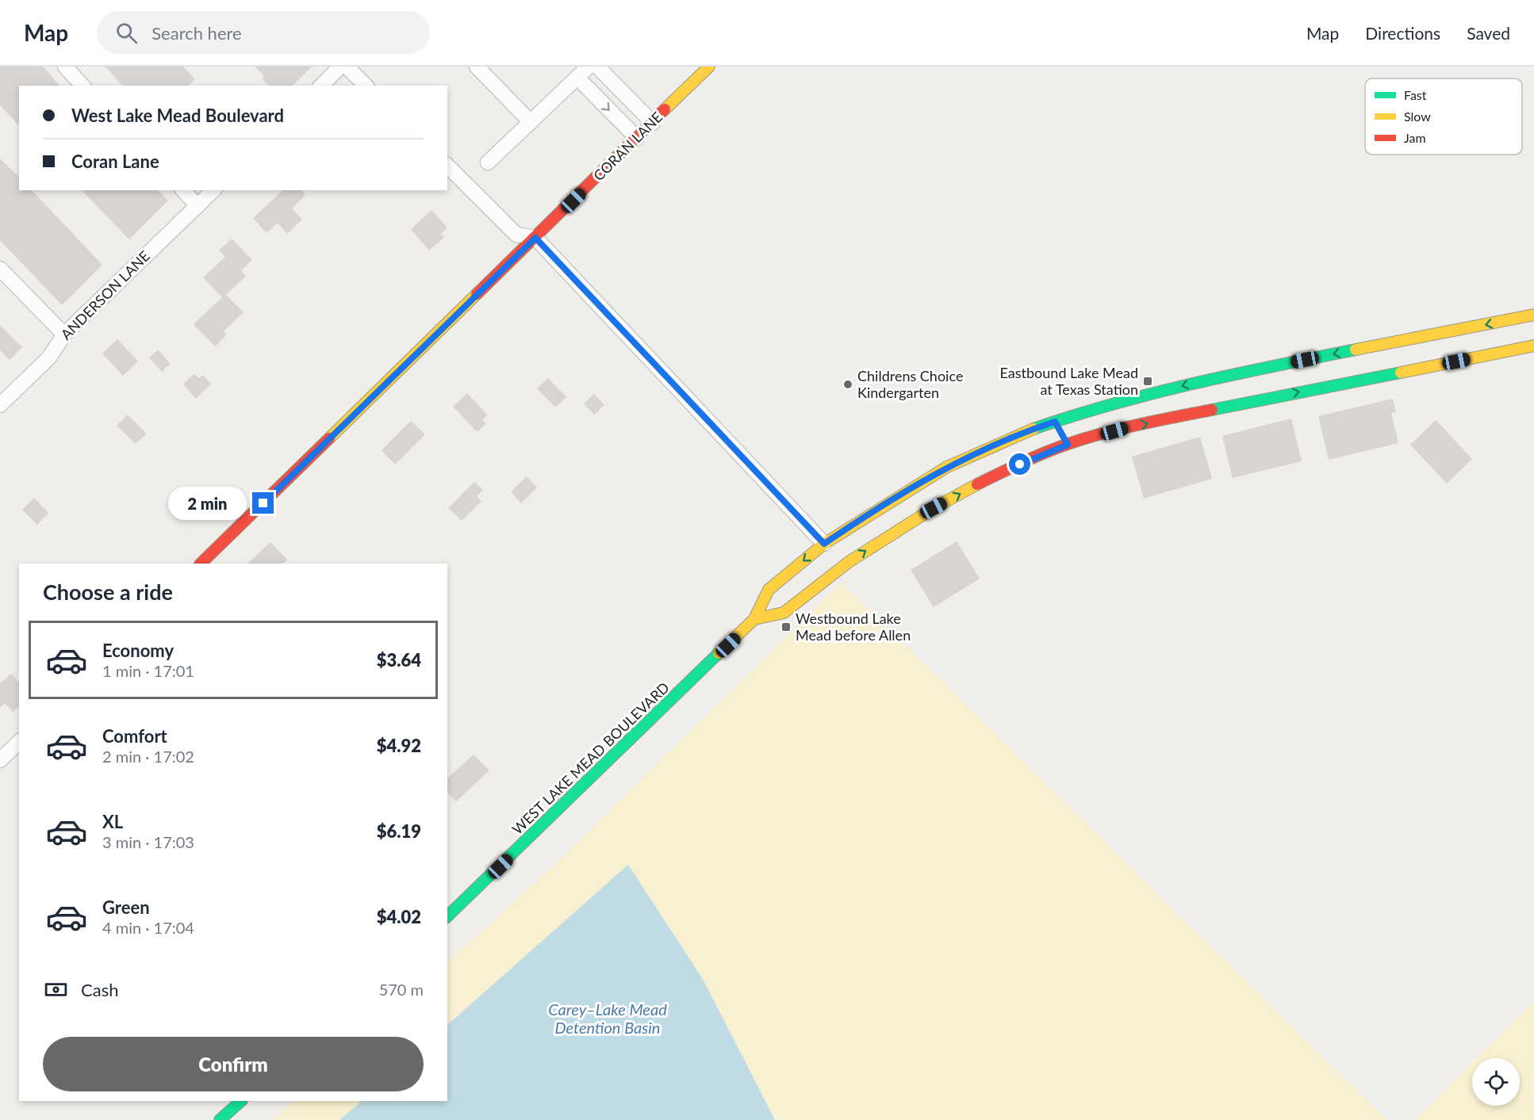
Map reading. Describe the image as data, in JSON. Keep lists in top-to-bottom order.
{
  "streets": {
    "main road": ["CORAN LANE", "WEST LAKE MEAD BOULEVARD"],
    "street": ["ANDERSON LANE"]
  },
  "water": ["Carey–Lake Mead Detention Basin"],
  "places": {
    "transit": ["Eastbound Lake Mead at Texas Station", "Westbound Lake Mead before Allen"],
    "other": ["Childrens Choice Kindergarten"]
  },
  "legend": ["Fast", "Slow", "Jam"],
  "page": {
    "header": "Map",
    "search": "Search here",
    "nav": ["Map", "Directions", "Saved"],
    "banner": ["West Lake Mead Boulevard", "Coran Lane"],
    "bubble": "2 min",
    "heading": "Choose a ride",
    "list": [
      {
        "name": "Economy",
        "note": "1 min · 17:01",
        "value": "$3.64"
      },
      {
        "name": "Comfort",
        "note": "2 min · 17:02",
        "value": "$4.92"
      },
      {
        "name": "XL",
        "note": "3 min · 17:03",
        "value": "$6.19"
      },
      {
        "name": "Green",
        "note": "4 min · 17:04",
        "value": "$4.02"
      }
    ],
    "pay": ["Cash", "570 m"],
    "buttons": "Confirm"
  }
}
